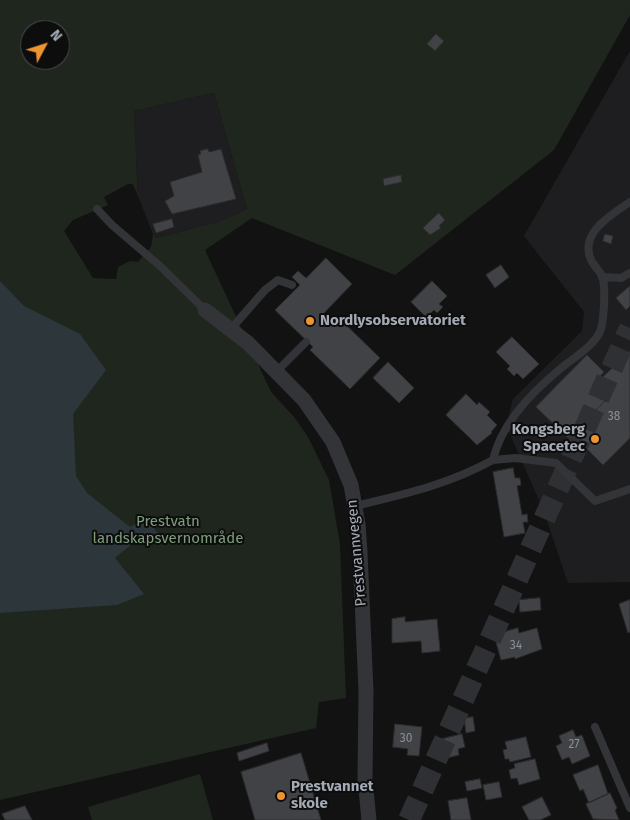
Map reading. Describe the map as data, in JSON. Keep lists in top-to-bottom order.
{
  "streets": {
    "street": ["Prestvannvegen"]
  },
  "parks": ["Prestvatn landskapsvernområde"],
  "places": ["Nordlysobservatoriet", "Kongsberg Spacetec", "Prestvannet skole"],
  "house_numbers": [
    "38",
    "34",
    "30",
    "27"
  ],
  "north": "top right"
}
